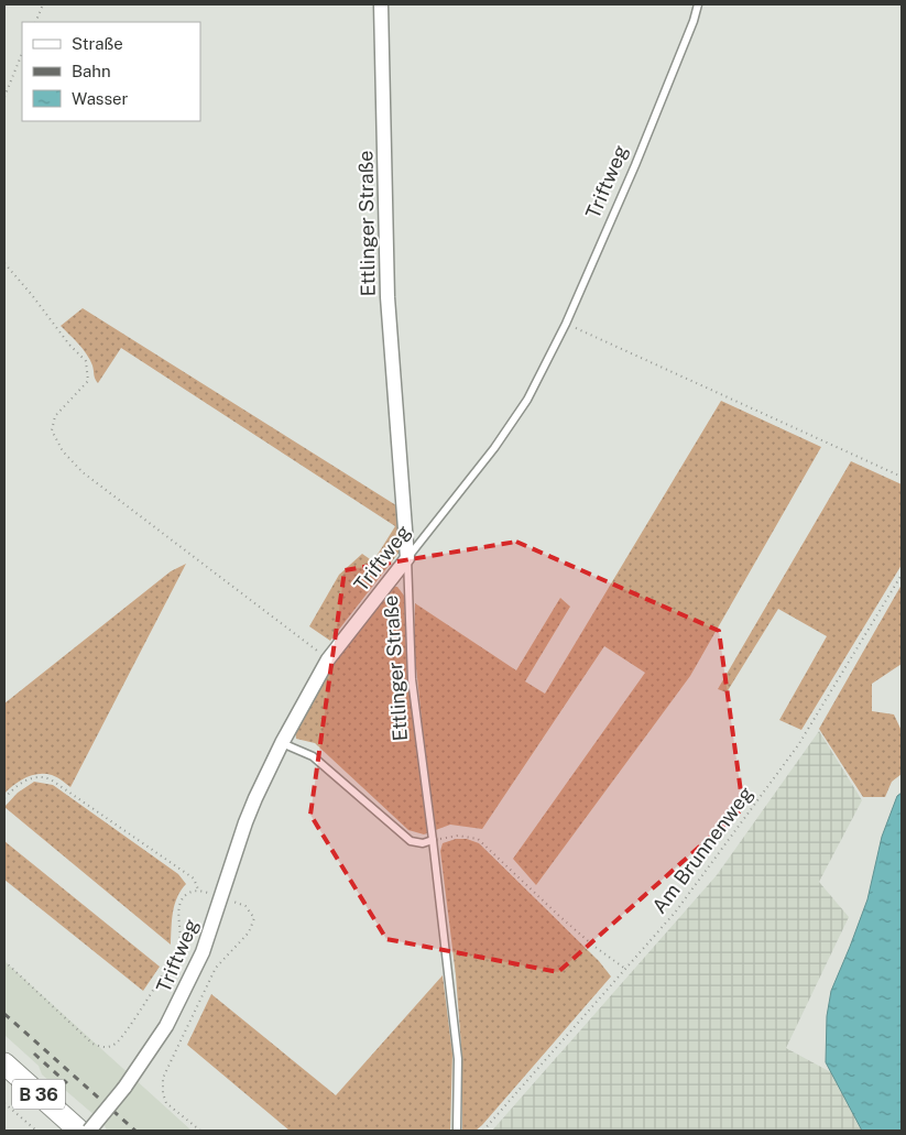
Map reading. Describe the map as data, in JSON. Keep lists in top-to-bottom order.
{
  "streets": {
    "main road": ["B 36"],
    "street": ["Triftweg", "Ettlinger Straße"],
    "path": ["Am Brunnenweg"]
  },
  "crossings": [
    ["Triftweg", "Ettlinger Straße"]
  ],
  "legend": ["Straße", "Bahn", "Wasser"]
}
